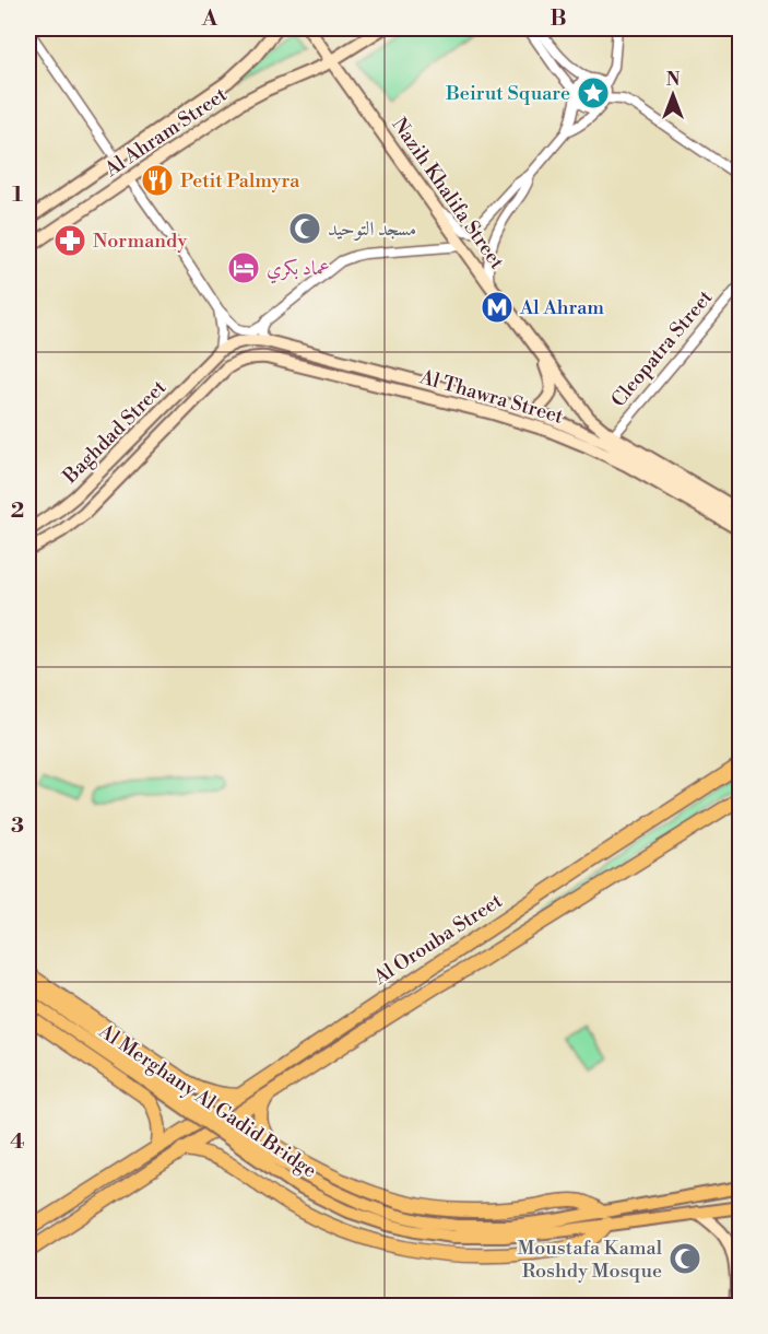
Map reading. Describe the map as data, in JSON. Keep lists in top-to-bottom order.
{
  "streets": {
    "highway": ["Al Orouba Street"],
    "main road": [
      "Al Ahram Street",
      "Nazih Khalifa Street",
      "Al Thawra Street",
      "Baghdad Street",
      "Al Merghany Al Gadid Bridge"
    ],
    "street": ["Cleopatra Street"]
  },
  "crossings": [
    ["Al Ahram Street", "Nazih Khalifa Street"],
    ["Nazih Khalifa Street", "Cleopatra Street"],
    ["Nazih Khalifa Street", "Al Thawra Street"],
    ["Cleopatra Street", "Al Thawra Street"],
    ["Al Thawra Street", "Baghdad Street"]
  ],
  "places": {
    "place": ["Beirut Square"],
    "restaurant": ["Petit Palmyra"],
    "mosque": ["مسجد التوحيد", "Moustafa Kamal Roshdy Mosque"],
    "pharmacy": ["Normandy"],
    "hotel": ["عماد بكري"],
    "metro station": ["Al Ahram"]
  },
  "north": "top",
  "grid": {
    "columns": ["A", "B"],
    "rows": [
      "1",
      "2",
      "3",
      "4"
    ]
  }
}
